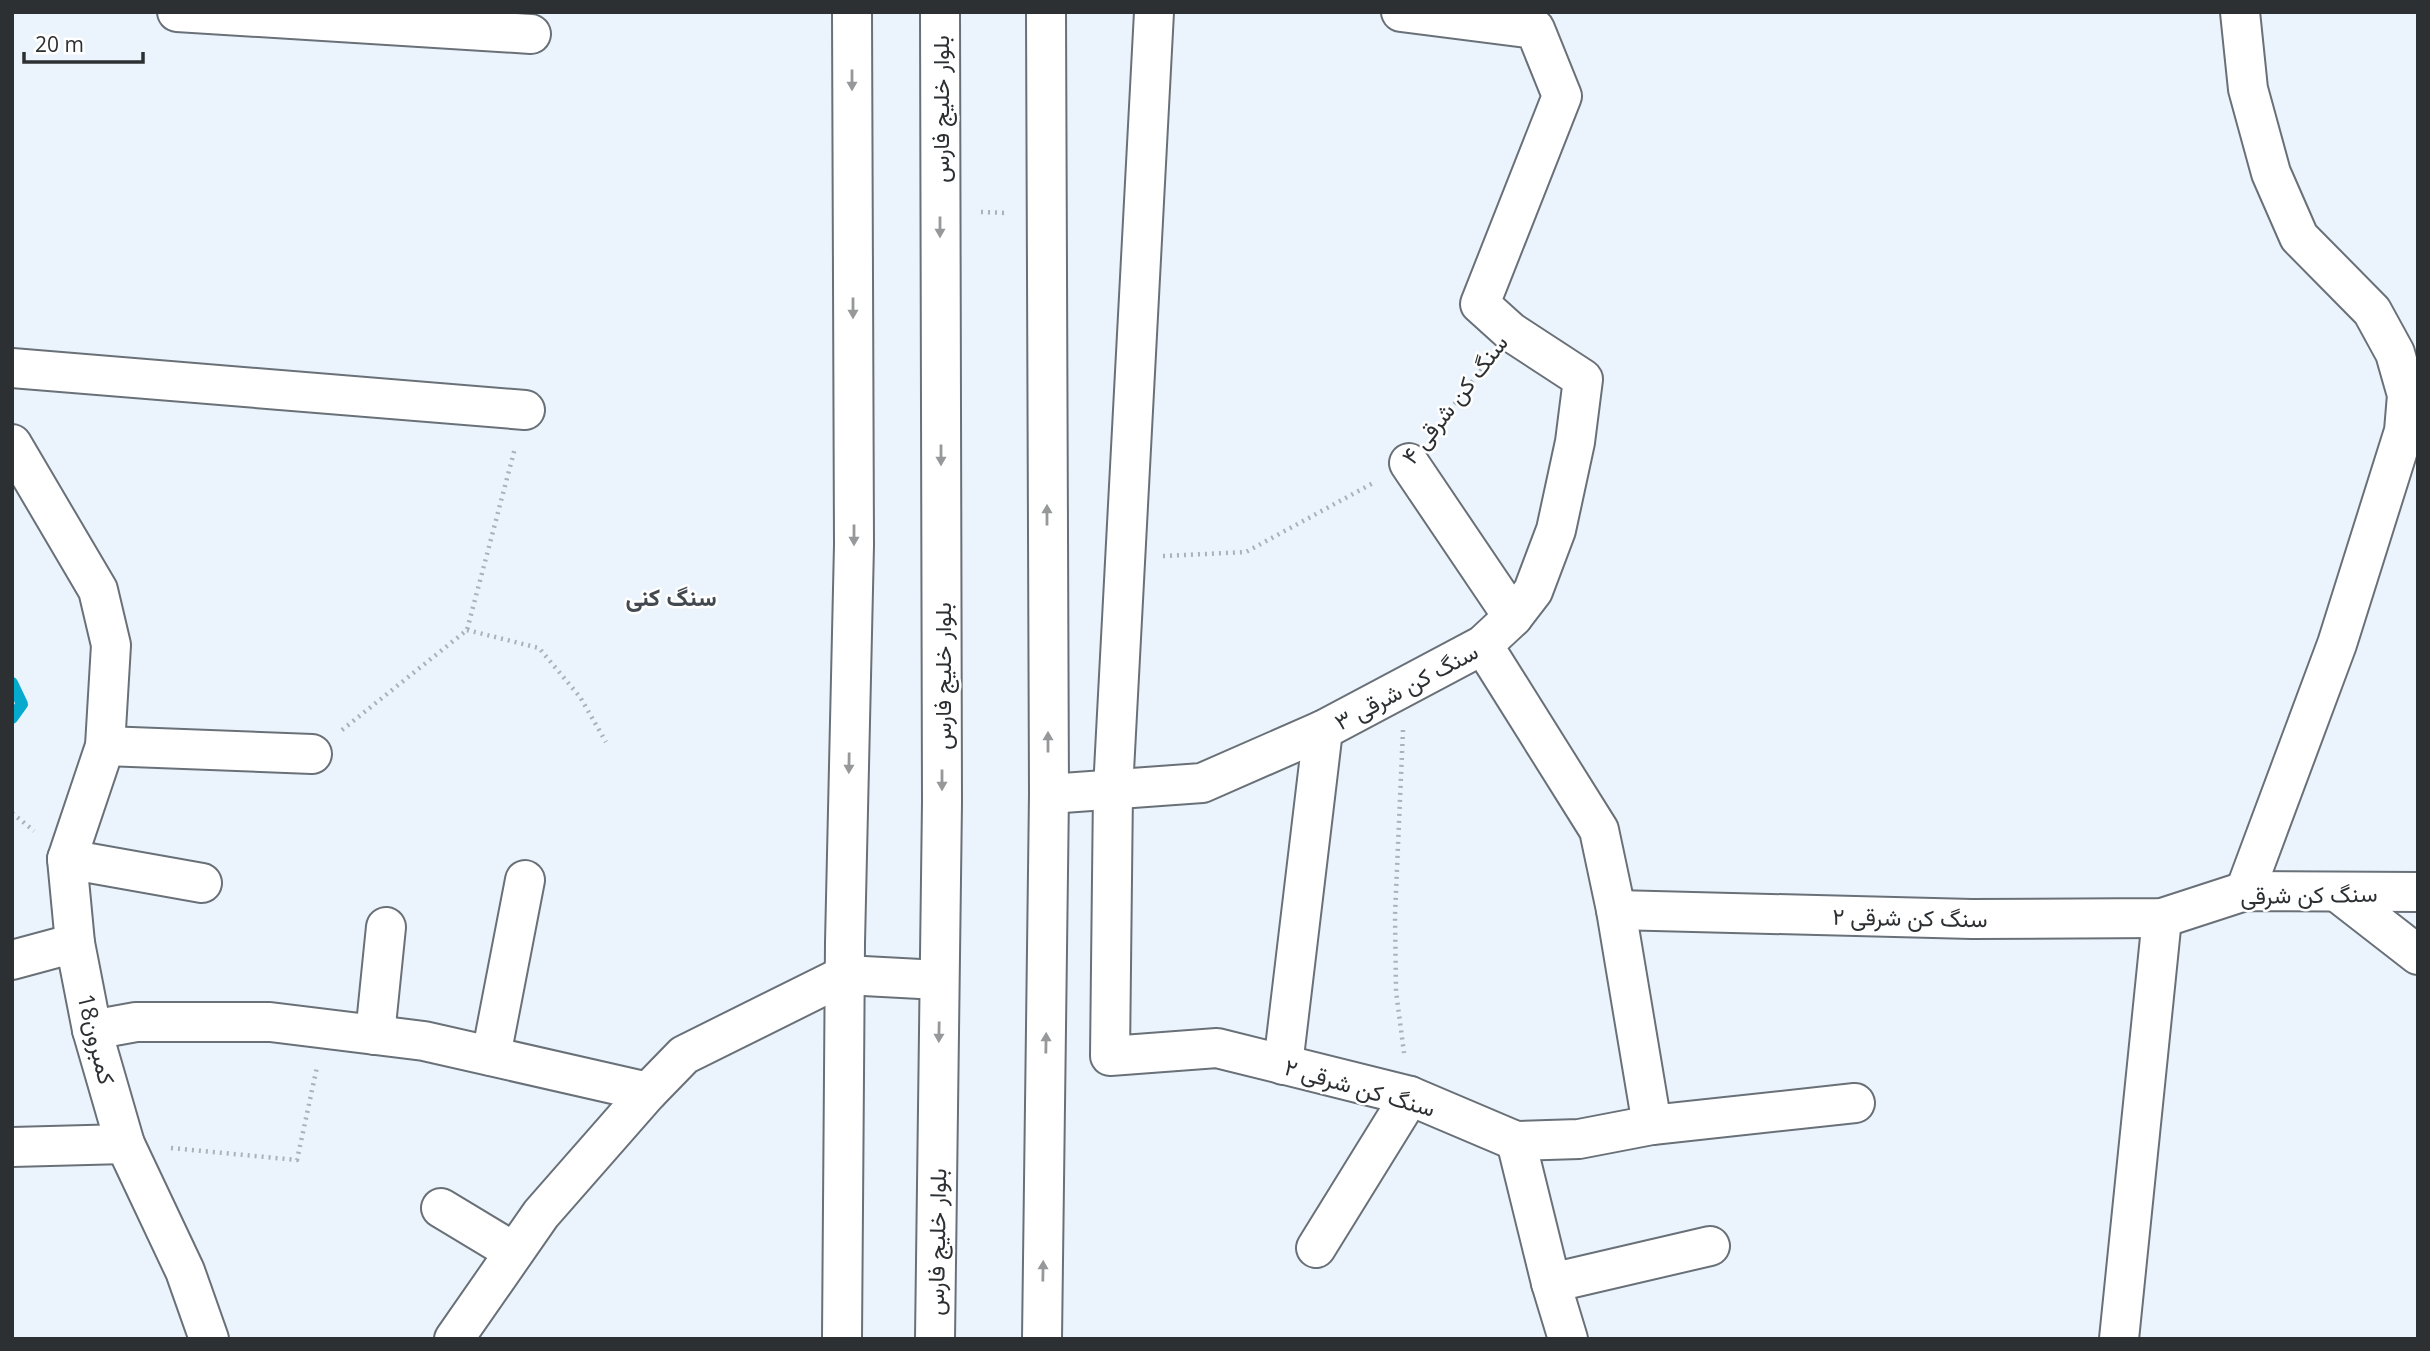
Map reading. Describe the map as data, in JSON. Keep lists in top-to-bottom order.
{
  "streets": {
    "street": [
      "بلوار خلیج فارس",
      "سنگ کن شرقی ۴",
      "سنگ کن شرقی ۳",
      "سنگ کن شرقی",
      "سنگ کن شرقی ۲",
      "کمبرون18"
    ]
  },
  "crossings": [
    ["سنگ کن شرقی ۴", "سنگ کن شرقی ۳"],
    ["سنگ کن شرقی ۳", "سنگ کن شرقی ۲"],
    ["سنگ کن شرقی", "سنگ کن شرقی ۲"]
  ],
  "districts": ["سنگ کنی"],
  "scale_bar": "20 m"
}
